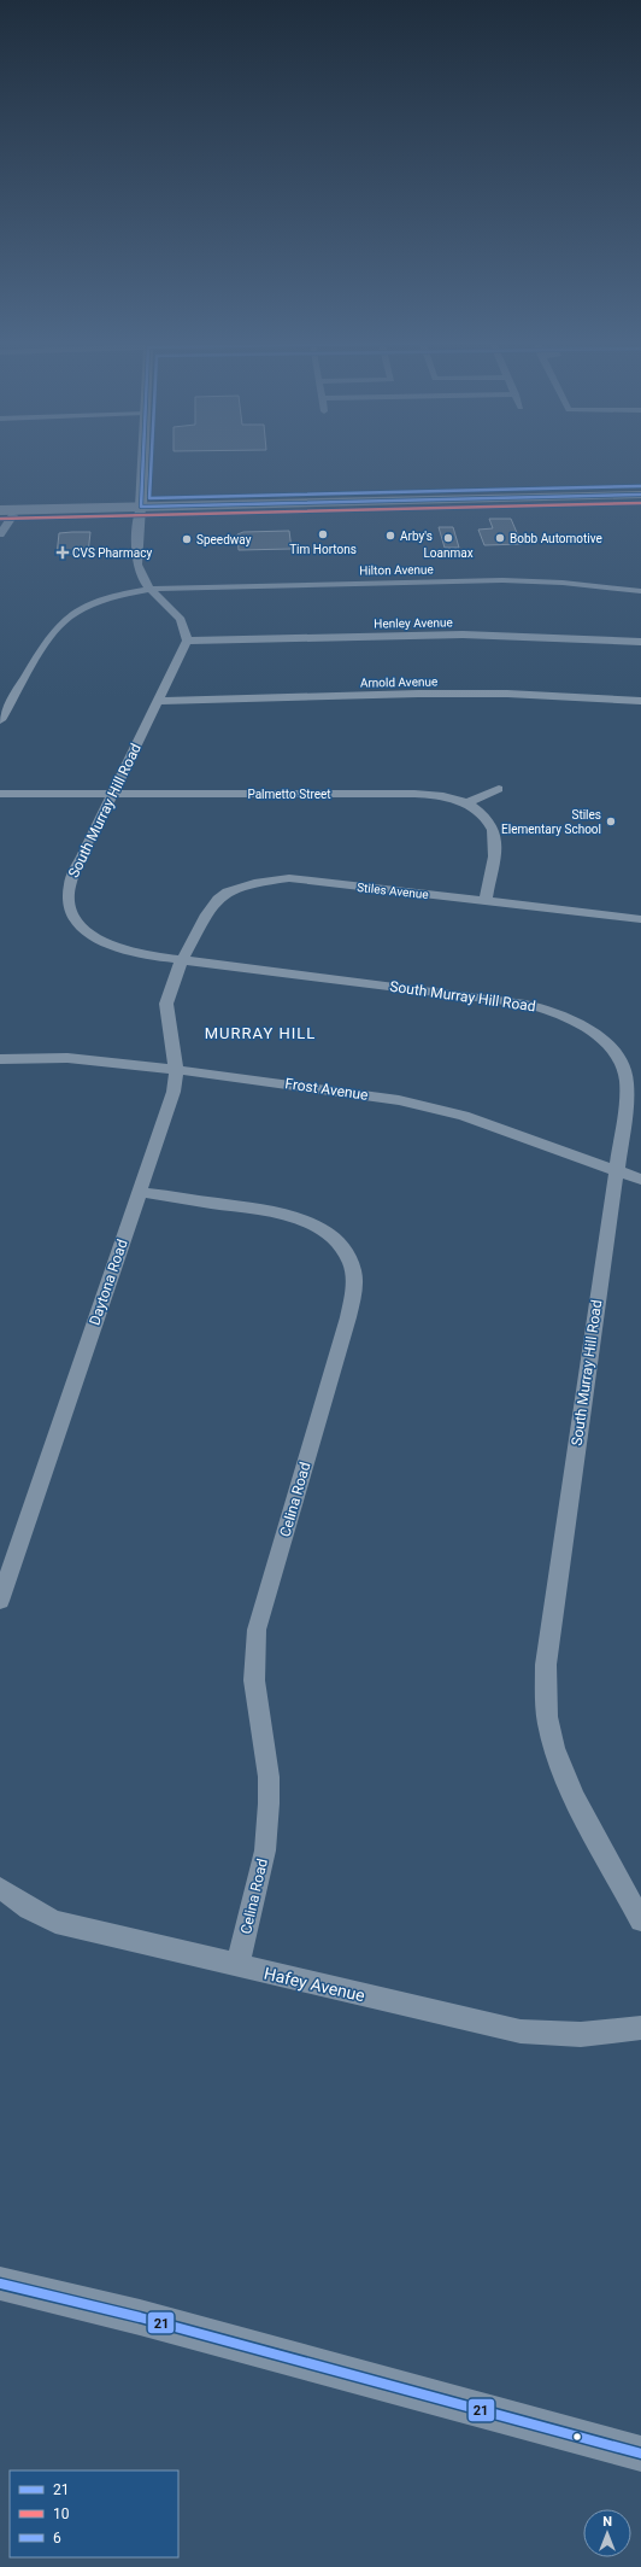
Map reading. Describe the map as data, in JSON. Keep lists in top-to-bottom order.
{
  "streets": {
    "street": [
      "Hilton Avenue",
      "Henley Avenue",
      "Arnold Avenue",
      "Palmetto Street",
      "South Murray Hill Road",
      "Stiles Avenue",
      "Frost Avenue",
      "Daytona Road",
      "Celina Road",
      "Hafey Avenue"
    ]
  },
  "crossings": [
    ["Henley Avenue", "South Murray Hill Road"],
    ["Arnold Avenue", "South Murray Hill Road"],
    ["Palmetto Street", "South Murray Hill Road"],
    ["Palmetto Street", "Stiles Avenue"],
    ["South Murray Hill Road", "Stiles Avenue"],
    ["South Murray Hill Road", "Frost Avenue"],
    ["South Murray Hill Road", "Daytona Road"],
    ["Stiles Avenue", "Daytona Road"],
    ["Frost Avenue", "Daytona Road"],
    ["Daytona Road", "Celina Road"],
    ["Celina Road", "Hafey Avenue"]
  ],
  "districts": ["MURRAY HILL"],
  "places": {
    "other": [
      "Tim Hortons",
      "Arby's",
      "Loanmax",
      "Bobb Automotive",
      "Speedway",
      "Stiles Elementary School"
    ],
    "health": ["CVS Pharmacy"]
  },
  "lines": ["transit line 21", "transit line 6", "transit line 10"],
  "legend": ["21", "10", "6"],
  "north": "top"
}
